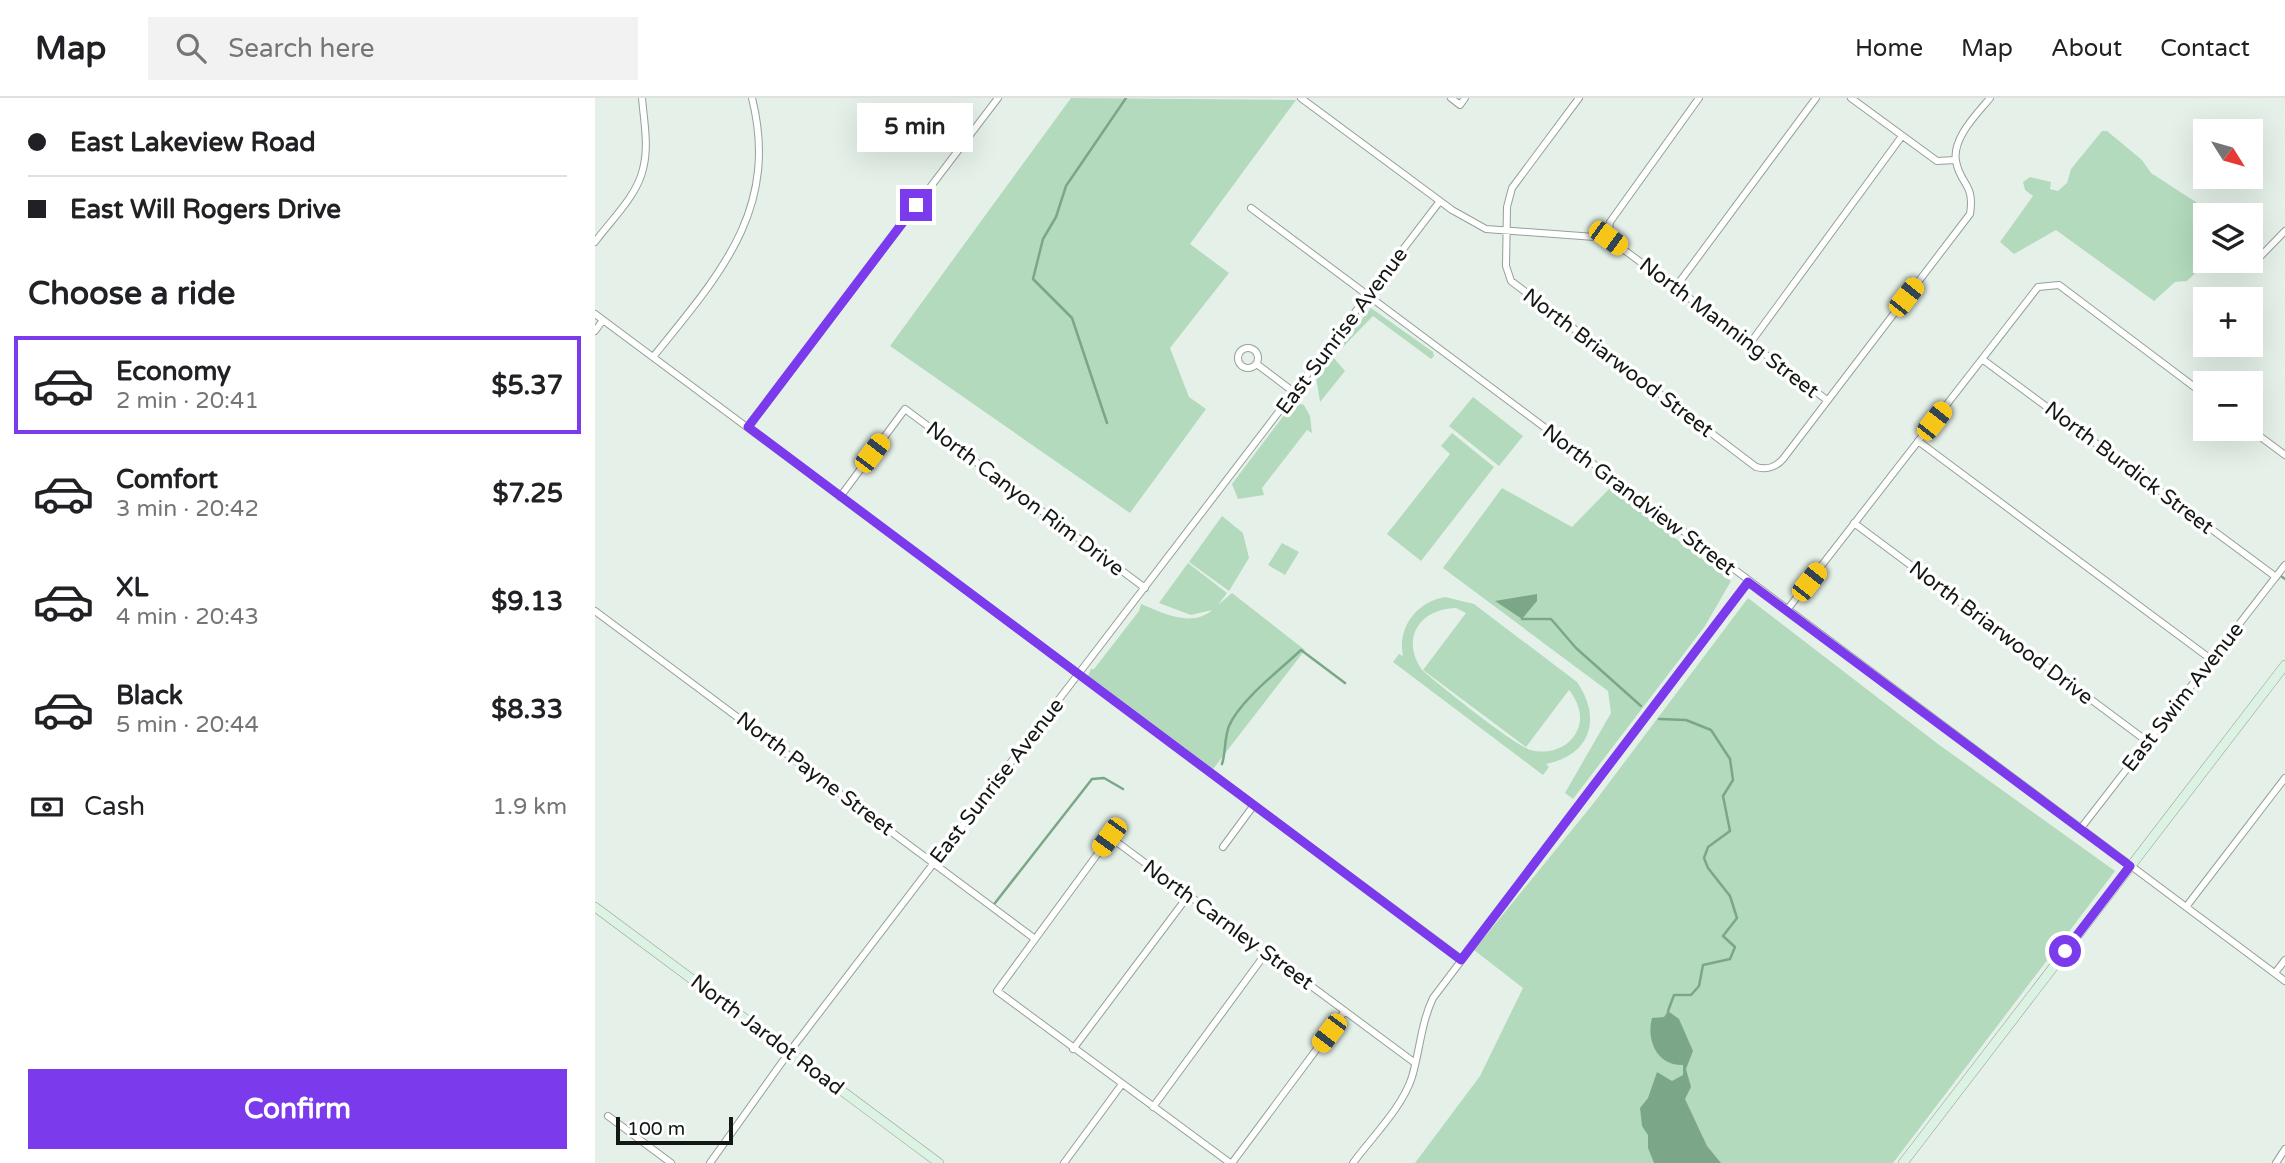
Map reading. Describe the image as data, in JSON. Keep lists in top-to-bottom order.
{
  "streets": {
    "street": [
      "North Manning Street",
      "East Sunrise Avenue",
      "North Briarwood Street",
      "North Burdick Street",
      "North Canyon Rim Drive",
      "North Grandview Street",
      "North Briarwood Drive",
      "East Swim Avenue",
      "North Payne Street",
      "North Carnley Street",
      "North Jardot Road"
    ]
  },
  "crossings": [
    ["North Manning Street", "North Briarwood Street"],
    ["East Sunrise Avenue", "North Canyon Rim Drive"],
    ["East Sunrise Avenue", "North Grandview Street"],
    ["East Sunrise Avenue", "North Payne Street"],
    ["East Sunrise Avenue", "North Jardot Road"],
    ["North Burdick Street", "East Swim Avenue"],
    ["North Grandview Street", "East Swim Avenue"],
    ["North Briarwood Drive", "East Swim Avenue"],
    ["North Payne Street", "North Carnley Street"]
  ],
  "scale_bar": "100 m",
  "north": "bottom right",
  "page": {
    "header": "Map",
    "search": "Search here",
    "nav": [
      "Home",
      "Map",
      "About",
      "Contact"
    ],
    "banner": ["East Lakeview Road", "East Will Rogers Drive"],
    "bubble": "5 min",
    "map_buttons": ["+", "−"],
    "heading": "Choose a ride",
    "list": [
      {
        "name": "Economy",
        "note": "2 min · 20:41",
        "value": "$5.37"
      },
      {
        "name": "Comfort",
        "note": "3 min · 20:42",
        "value": "$7.25"
      },
      {
        "name": "XL",
        "note": "4 min · 20:43",
        "value": "$9.13"
      },
      {
        "name": "Black",
        "note": "5 min · 20:44",
        "value": "$8.33"
      }
    ],
    "pay": ["Cash", "1.9 km"],
    "buttons": "Confirm",
    "scale": "100 m"
  }
}
